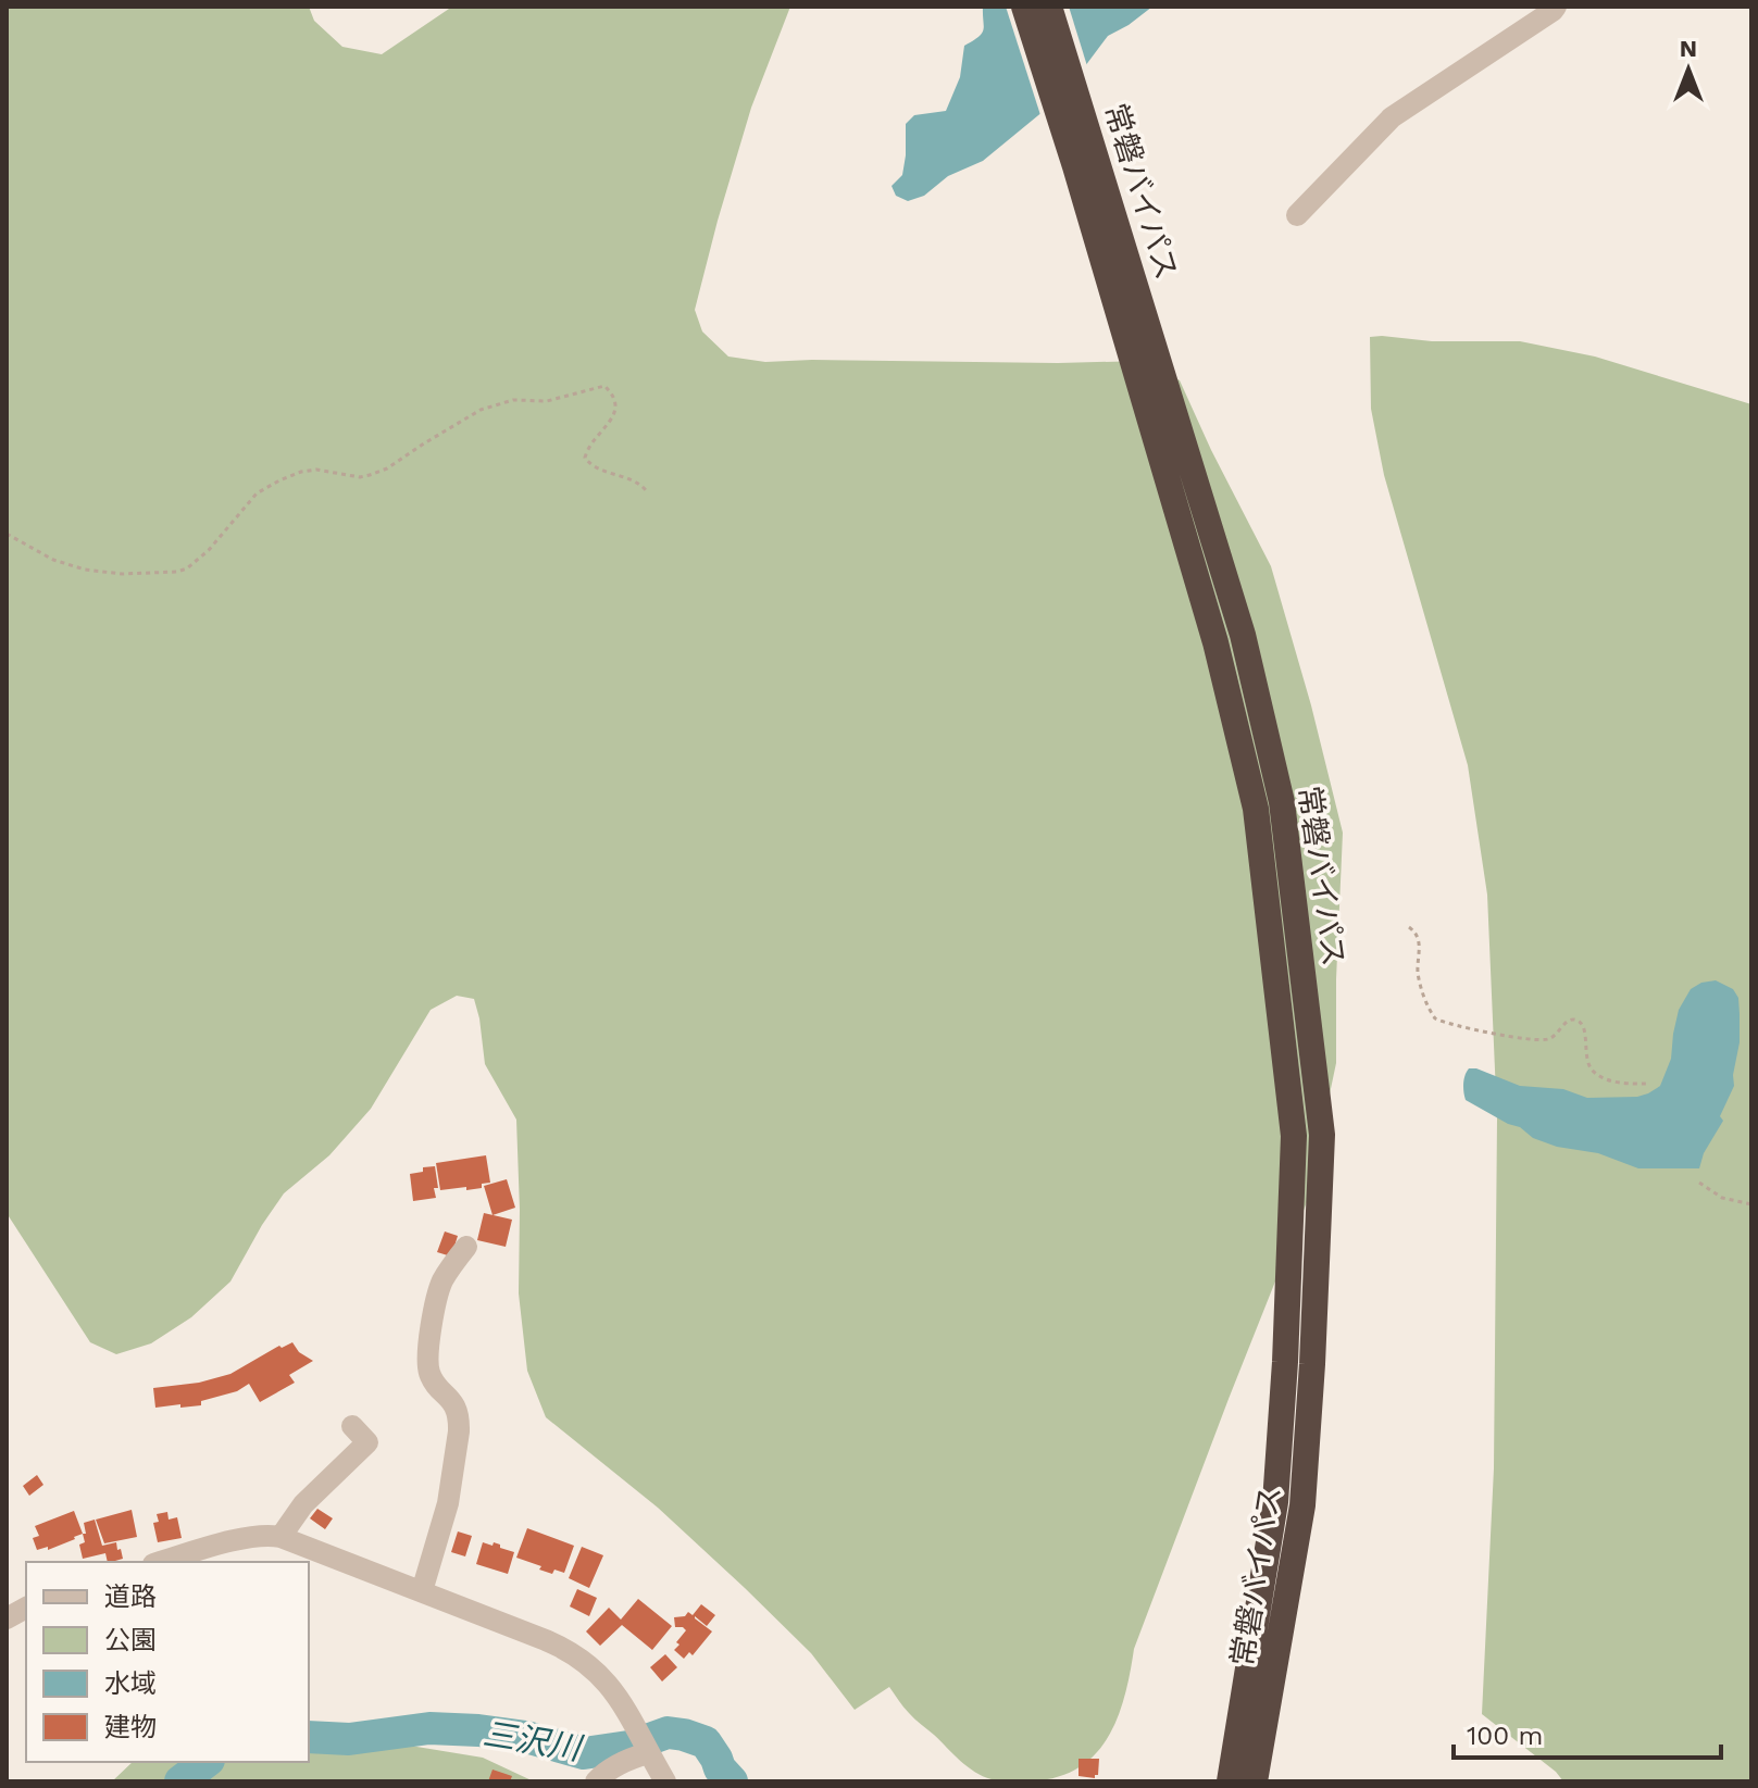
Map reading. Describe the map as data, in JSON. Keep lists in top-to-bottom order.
{
  "streets": {
    "highway": ["常磐バイパス"]
  },
  "water": ["三沢川"],
  "legend": [
    "道路",
    "公園",
    "水域",
    "建物"
  ],
  "scale_bar": "100 m",
  "north": "top"
}
